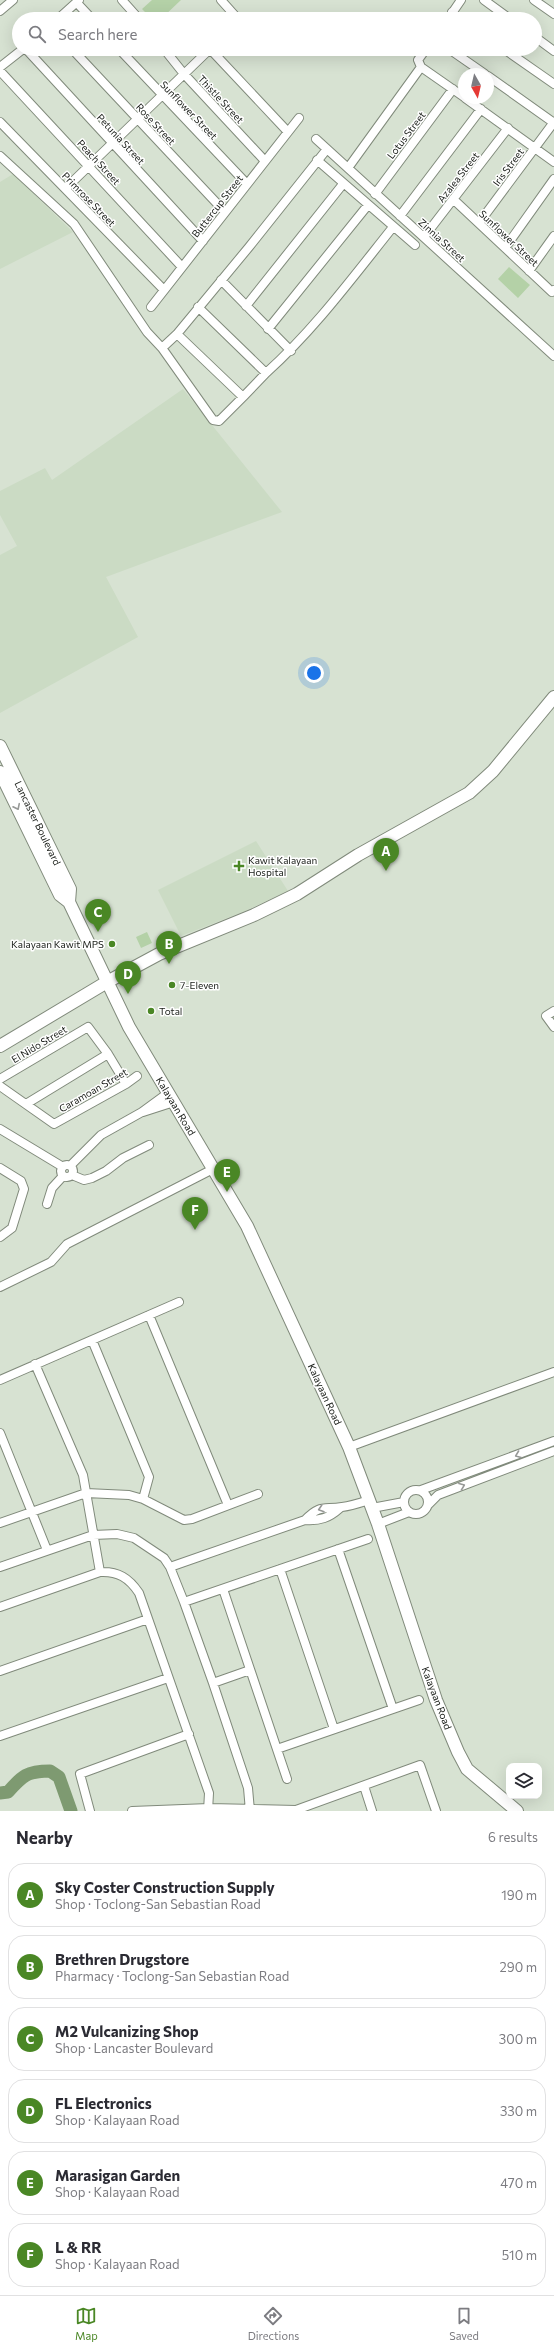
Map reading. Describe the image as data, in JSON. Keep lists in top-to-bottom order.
{
  "streets": {
    "main road": ["Lancaster Boulevard", "Kalayaan Road"],
    "street": [
      "Thistle Street",
      "Sunflower Street",
      "Rose Street",
      "Lotus Street",
      "Petunia Street",
      "Peach Street",
      "Iris Street",
      "Azalea Street",
      "Primrose Street",
      "Buttercup Street",
      "Zinnia Street",
      "El Nido Street",
      "Caramoan Street"
    ]
  },
  "crossings": [
    ["Thistle Street", "Buttercup Street"],
    ["Sunflower Street", "Iris Street"],
    ["Sunflower Street", "Azalea Street"],
    ["Sunflower Street", "Buttercup Street"],
    ["Rose Street", "Buttercup Street"],
    ["Lotus Street", "Zinnia Street"],
    ["Petunia Street", "Buttercup Street"],
    ["Peach Street", "Buttercup Street"],
    ["Azalea Street", "Zinnia Street"],
    ["Primrose Street", "Buttercup Street"],
    ["Lancaster Boulevard", "Kalayaan Road"]
  ],
  "places": {
    "health": ["Kawit Kalayaan Hospital"],
    "other": ["Kalayaan Kawit MPS", "7-Eleven", "Total"]
  },
  "north": "bottom",
  "page": {
    "search": "Search here",
    "pins": [
      "A",
      "C",
      "B",
      "D",
      "E",
      "F"
    ],
    "heading": ["Nearby", "6 results"],
    "list": [
      {
        "mark": "A",
        "name": "Sky Coster Construction Supply",
        "note": "Shop · Toclong-San Sebastian Road",
        "value": "190 m"
      },
      {
        "mark": "B",
        "name": "Brethren Drugstore",
        "note": "Pharmacy · Toclong-San Sebastian Road",
        "value": "290 m"
      },
      {
        "mark": "C",
        "name": "M2 Vulcanizing Shop",
        "note": "Shop · Lancaster Boulevard",
        "value": "300 m"
      },
      {
        "mark": "D",
        "name": "FL Electronics",
        "note": "Shop · Kalayaan Road",
        "value": "330 m"
      },
      {
        "mark": "E",
        "name": "Marasigan Garden",
        "note": "Shop · Kalayaan Road",
        "value": "470 m"
      },
      {
        "mark": "F",
        "name": "L & RR",
        "note": "Shop · Kalayaan Road",
        "value": "510 m"
      }
    ],
    "nav": ["Map", "Directions", "Saved"]
  }
}
